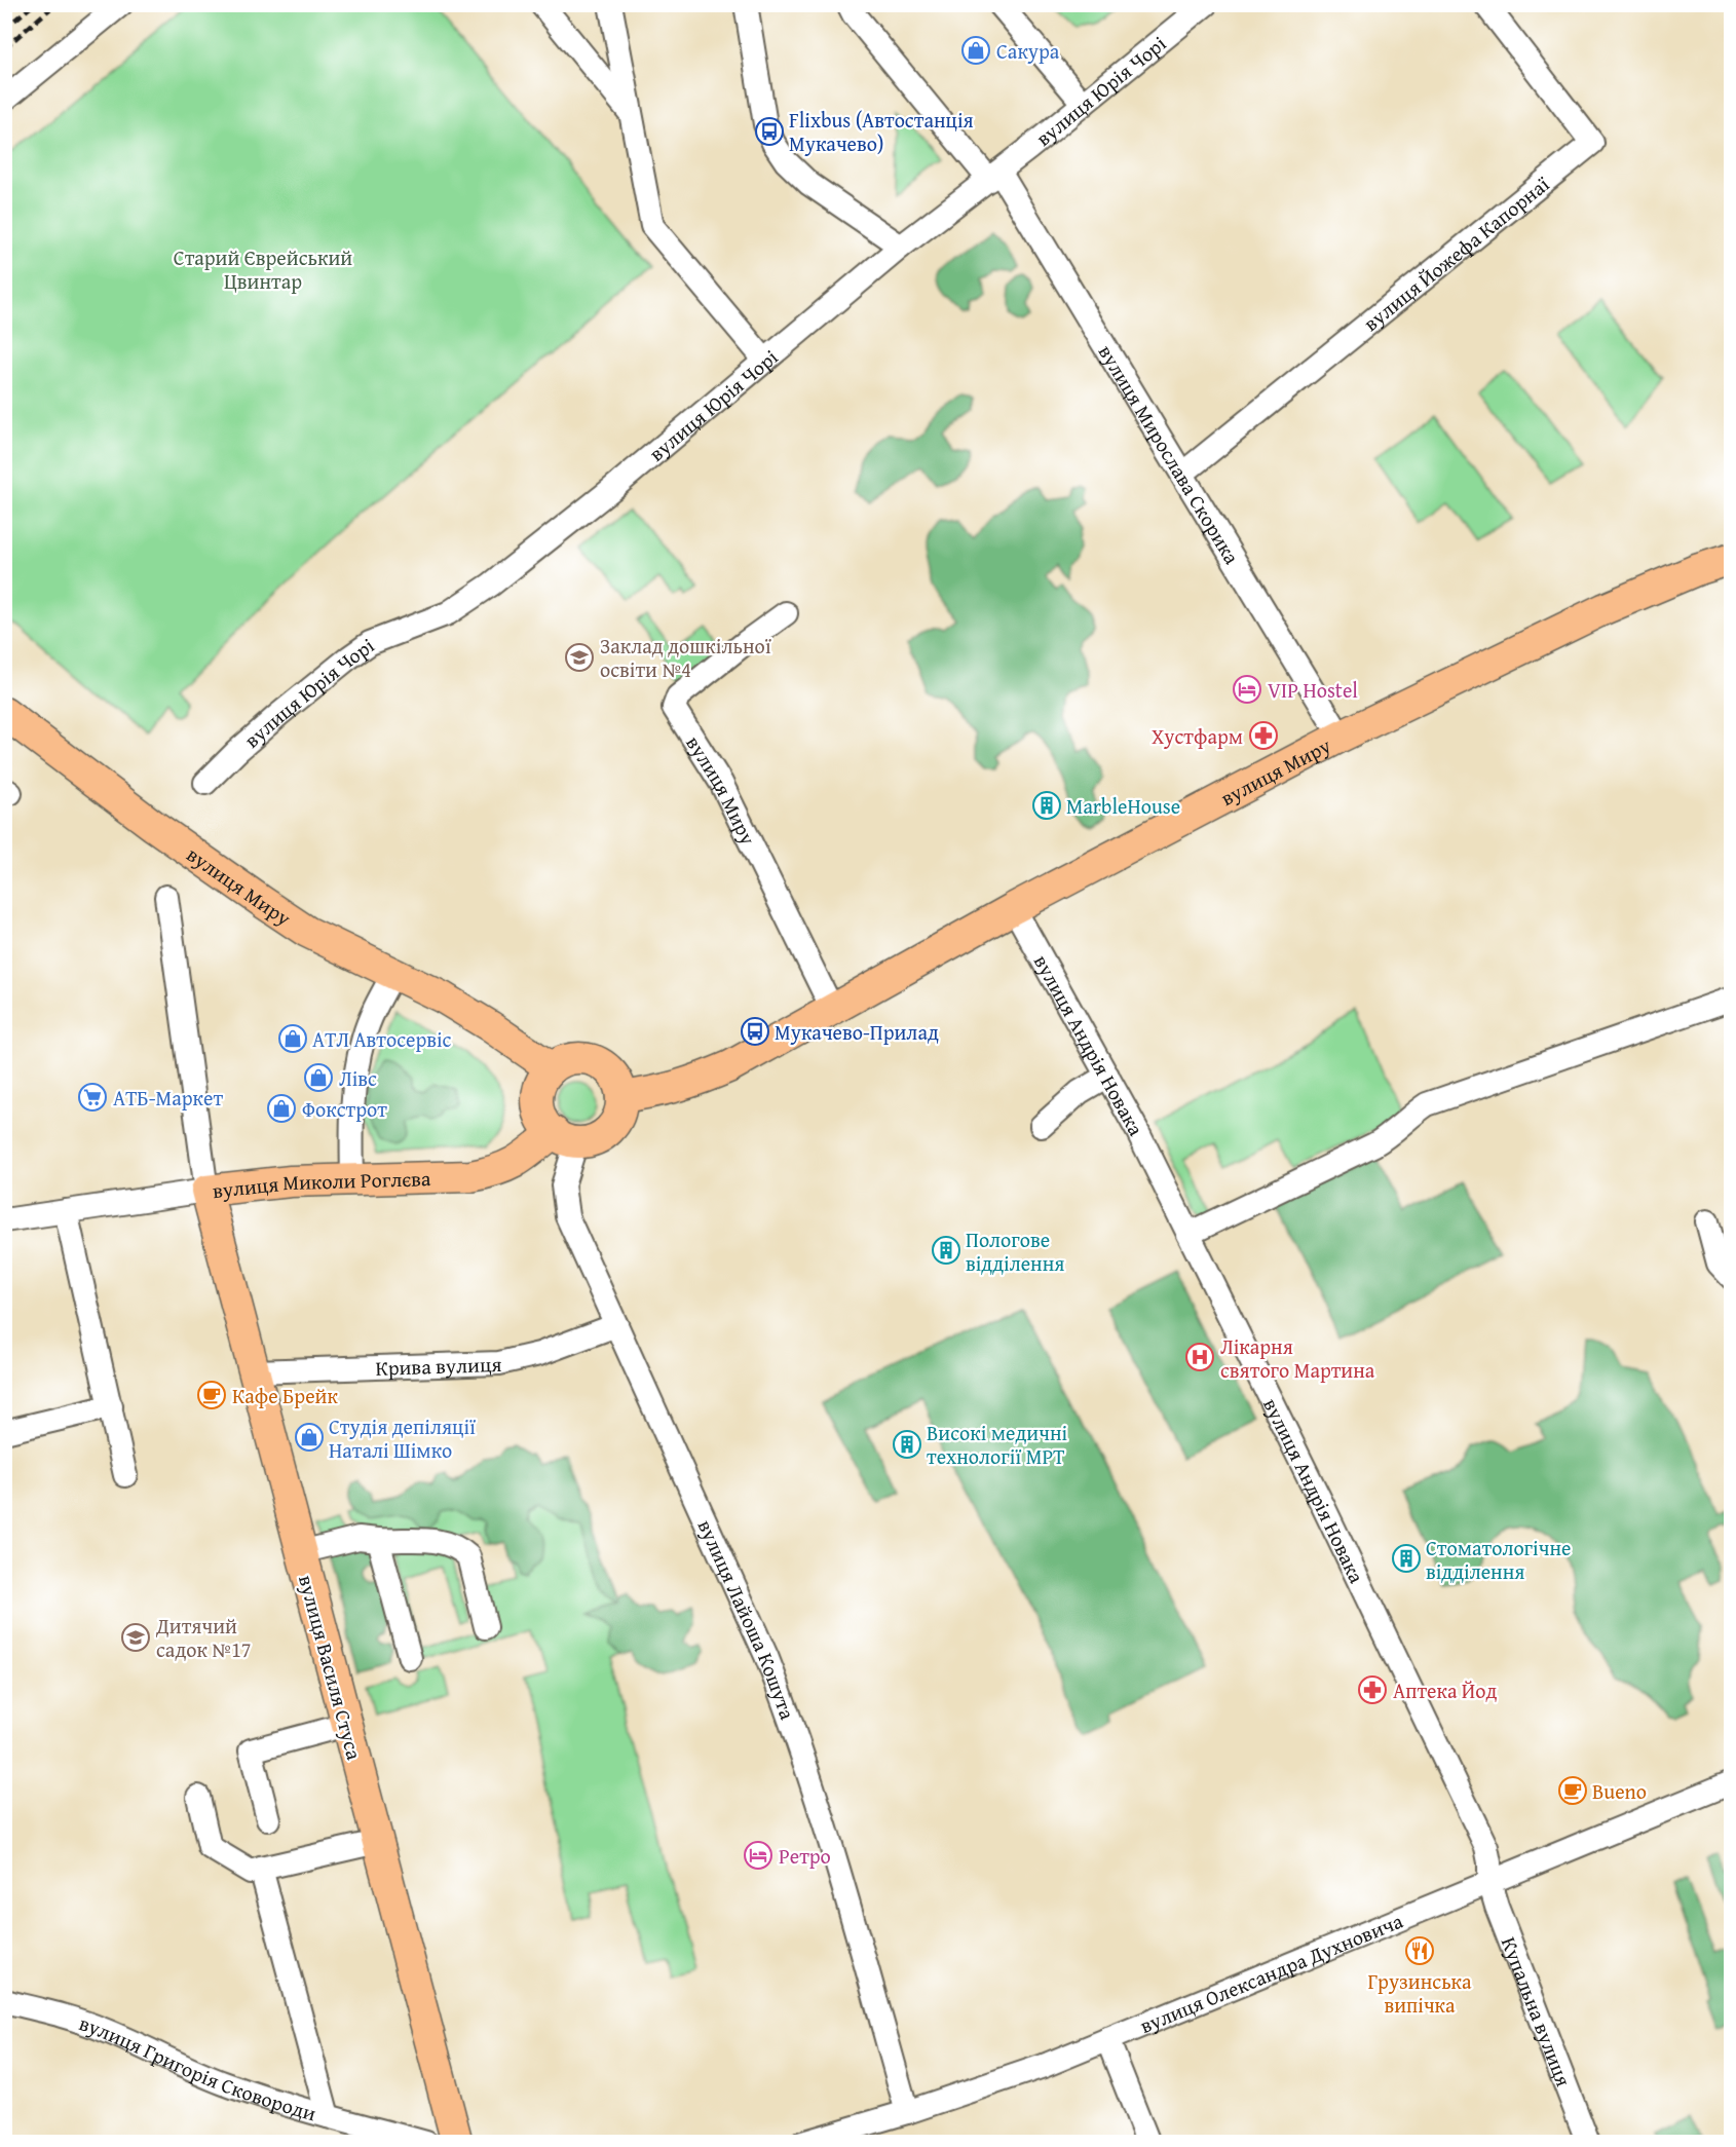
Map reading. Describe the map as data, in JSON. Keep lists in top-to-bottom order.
{
  "streets": {
    "main road": ["вулиця Миру", "вулиця Миколи Роглєва", "вулиця Василя Стуса"],
    "street": [
      "вулиця Юрія Чорі",
      "вулиця Йожефа Капорнаї",
      "вулиця Мирослава Скорика",
      "вулиця Андрія Новака",
      "Крива вулиця",
      "вулиця Лайоша Кошута",
      "вулиця Олександра Духновича",
      "Купальна вулиця",
      "вулиця Григорія Сковороди"
    ]
  },
  "crossings": [
    ["вулиця Юрія Чорі", "вулиця Мирослава Скорика"],
    ["вулиця Йожефа Капорнаї", "вулиця Мирослава Скорика"],
    ["вулиця Мирослава Скорика", "вулиця Миру"],
    ["вулиця Миру", "вулиця Андрія Новака"],
    ["вулиця Миру", "вулиця Миколи Роглєва"],
    ["вулиця Миру", "вулиця Лайоша Кошута"],
    ["вулиця Андрія Новака", "вулиця Олександра Духновича"],
    ["вулиця Андрія Новака", "Купальна вулиця"],
    ["вулиця Миколи Роглєва", "вулиця Лайоша Кошута"],
    ["вулиця Миколи Роглєва", "вулиця Василя Стуса"],
    ["Крива вулиця", "вулиця Лайоша Кошута"],
    ["Крива вулиця", "вулиця Василя Стуса"],
    ["вулиця Лайоша Кошута", "вулиця Олександра Духновича"],
    ["вулиця Олександра Духновича", "Купальна вулиця"]
  ],
  "parks": ["Старий Єврейський Цвинтар"],
  "places": {
    "shop": [
      "Сакура",
      "АТЛ Автосервіс",
      "Лівс",
      "Фокстрот",
      "Студія депіляції Наталі Шімко"
    ],
    "bus stop": ["Flixbus (Автостанція Мукачево)", "Мукачево-Прилад"],
    "school or university": ["Заклад дошкільної освіти №4", "Дитячий садок №17"],
    "hotel": ["VIP Hostel", "Ретро"],
    "pharmacy": ["Хустфарм", "Аптека Йод"],
    "building": [
      "MarbleHouse",
      "Пологове відділення",
      "Високі медичні технології МРТ",
      "Стоматологічне відділення"
    ],
    "supermarket": ["АТБ-Маркет"],
    "hospital": ["Лікарня святого Мартина"],
    "cafe": ["Кафе Брейк", "Bueno"],
    "restaurant": ["Грузинська випічка"]
  }
}
